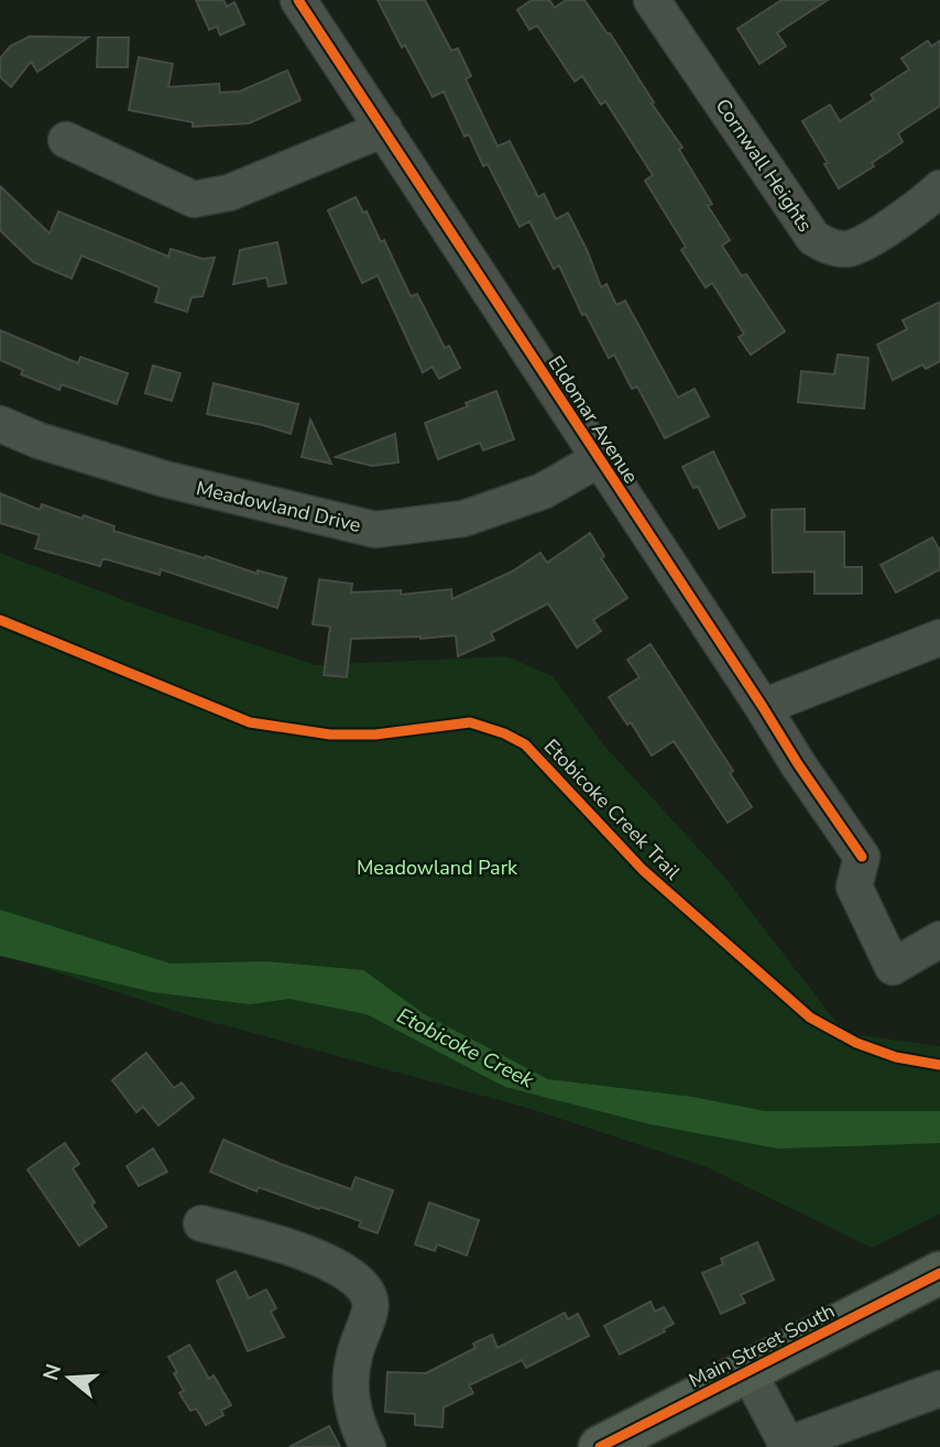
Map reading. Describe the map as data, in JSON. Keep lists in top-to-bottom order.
{
  "streets": {
    "main road": ["Main Street South"],
    "street": ["Cornwall Heights", "Eldomar Avenue", "Meadowland Drive"],
    "cycle path": ["Etobicoke Creek Trail"]
  },
  "crossings": [
    ["Eldomar Avenue", "Meadowland Drive"]
  ],
  "water": ["Etobicoke Creek"],
  "parks": ["Meadowland Park"],
  "north": "left"
}
